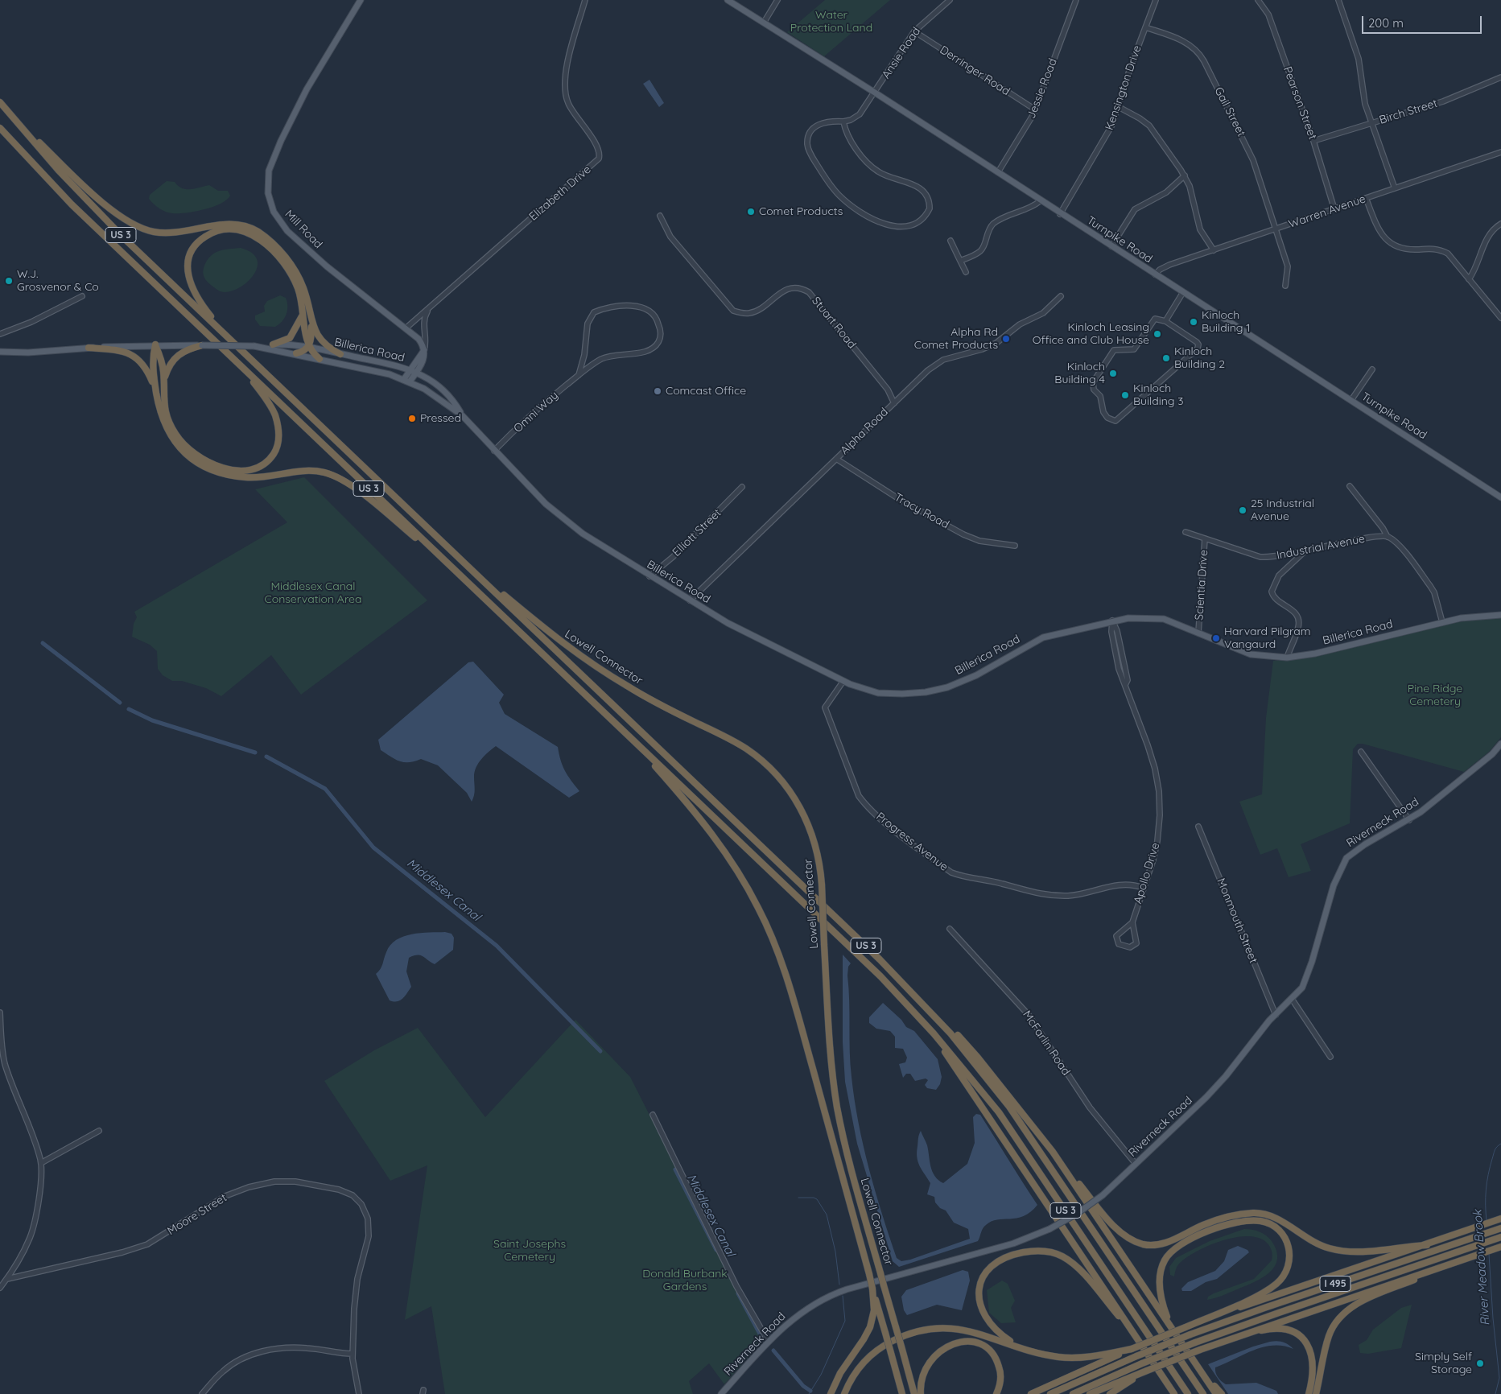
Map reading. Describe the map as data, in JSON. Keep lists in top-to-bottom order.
{
  "streets": {
    "highway": ["US 3", "Lowell Connector", "I 495"],
    "main road": [
      "Mill Road",
      "Turnpike Road",
      "Billerica Road",
      "Riverneck Road"
    ],
    "street": [
      "Ansie Road",
      "Derringer Road",
      "Kensington Drive",
      "Jessie Road",
      "Pearson Street",
      "Gail Street",
      "Birch Street",
      "Elizabeth Drive",
      "Warren Avenue",
      "Stuart Road",
      "Omni Way",
      "Alpha Road",
      "Tracy Road",
      "Elliott Street",
      "Industrial Avenue",
      "Scientia Drive",
      "Progress Avenue",
      "Apollo Drive",
      "Monmouth Street",
      "McFarlin Road",
      "Moore Street"
    ]
  },
  "crossings": [
    ["Ansie Road", "Derringer Road"],
    ["Ansie Road", "Turnpike Road"],
    ["Derringer Road", "Jessie Road"],
    ["Kensington Drive", "Gail Street"],
    ["Kensington Drive", "Turnpike Road"],
    ["Jessie Road", "Turnpike Road"],
    ["Pearson Street", "Birch Street"],
    ["Pearson Street", "Warren Avenue"],
    ["Gail Street", "Warren Avenue"],
    ["Elizabeth Drive", "Mill Road"],
    ["Warren Avenue", "Turnpike Road"],
    ["US 3", "Lowell Connector"],
    ["Stuart Road", "Alpha Road"],
    ["Billerica Road", "Omni Way"],
    ["Billerica Road", "Alpha Road"],
    ["Billerica Road", "Elliott Street"],
    ["Billerica Road", "Scientia Drive"],
    ["Billerica Road", "Progress Avenue"],
    ["Billerica Road", "Apollo Drive"],
    ["Alpha Road", "Tracy Road"],
    ["Industrial Avenue", "Scientia Drive"],
    ["Riverneck Road", "Monmouth Street"],
    ["Riverneck Road", "McFarlin Road"],
    ["Progress Avenue", "Apollo Drive"]
  ],
  "water": ["Middlesex Canal", "River Meadow Brook"],
  "parks": [
    "Water Protection Land",
    "Middlesex Canal Conservation Area",
    "Pine Ridge Cemetery",
    "Saint Josephs Cemetery",
    "Donald Burbank Gardens"
  ],
  "places": [
    "Comet Products",
    "W.J. Grosvenor & Co",
    "Kinloch Building 1",
    "Kinloch Leasing Office and Club House",
    "Alpha Rd Comet Products",
    "Kinloch Building 2",
    "Kinloch Building 4",
    "Comcast Office",
    "Kinloch Building 3",
    "Pressed",
    "25 Industrial Avenue",
    "Harvard Pilgram Vangaurd",
    "Simply Self Storage"
  ],
  "scale_bar": "200 m"
}
